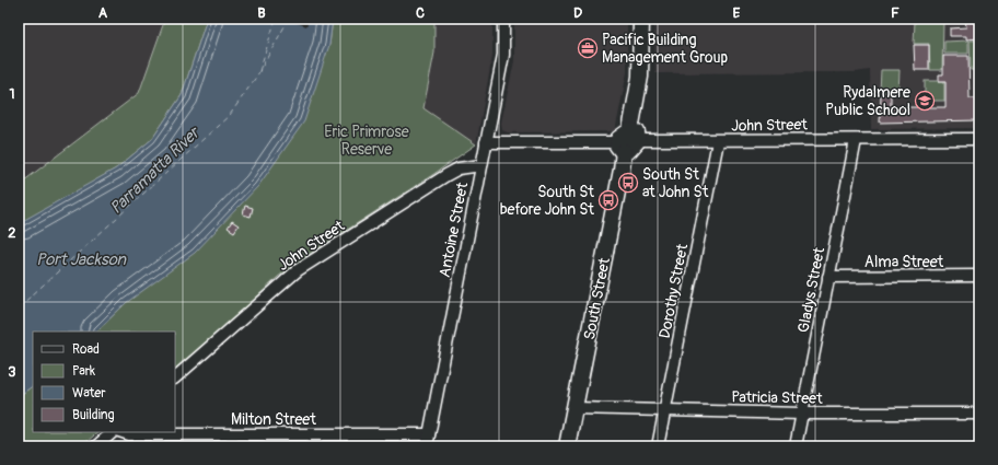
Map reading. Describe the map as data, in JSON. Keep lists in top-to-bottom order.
{
  "streets": {
    "street": [
      "John Street",
      "Antoine Street",
      "Alma Street",
      "Gladys Street",
      "Dorothy Street",
      "South Street",
      "Patricia Street",
      "Milton Street"
    ]
  },
  "crossings": [
    ["John Street", "Antoine Street"],
    ["John Street", "Gladys Street"],
    ["John Street", "Dorothy Street"],
    ["Antoine Street", "Milton Street"],
    ["Alma Street", "Gladys Street"],
    ["Gladys Street", "Patricia Street"],
    ["Dorothy Street", "Patricia Street"],
    ["South Street", "Patricia Street"]
  ],
  "water": ["Parramatta River", "Port Jackson"],
  "parks": ["Eric Primrose Reserve"],
  "places": {
    "office": ["Pacific Building Management Group"],
    "school or university": ["Rydalmere Public School"],
    "bus stop": ["South St at John St", "South St before John St"]
  },
  "legend": [
    "Road",
    "Park",
    "Water",
    "Building"
  ],
  "grid": {
    "columns": [
      "A",
      "B",
      "C",
      "D",
      "E",
      "F"
    ],
    "rows": ["1", "2", "3"]
  }
}
